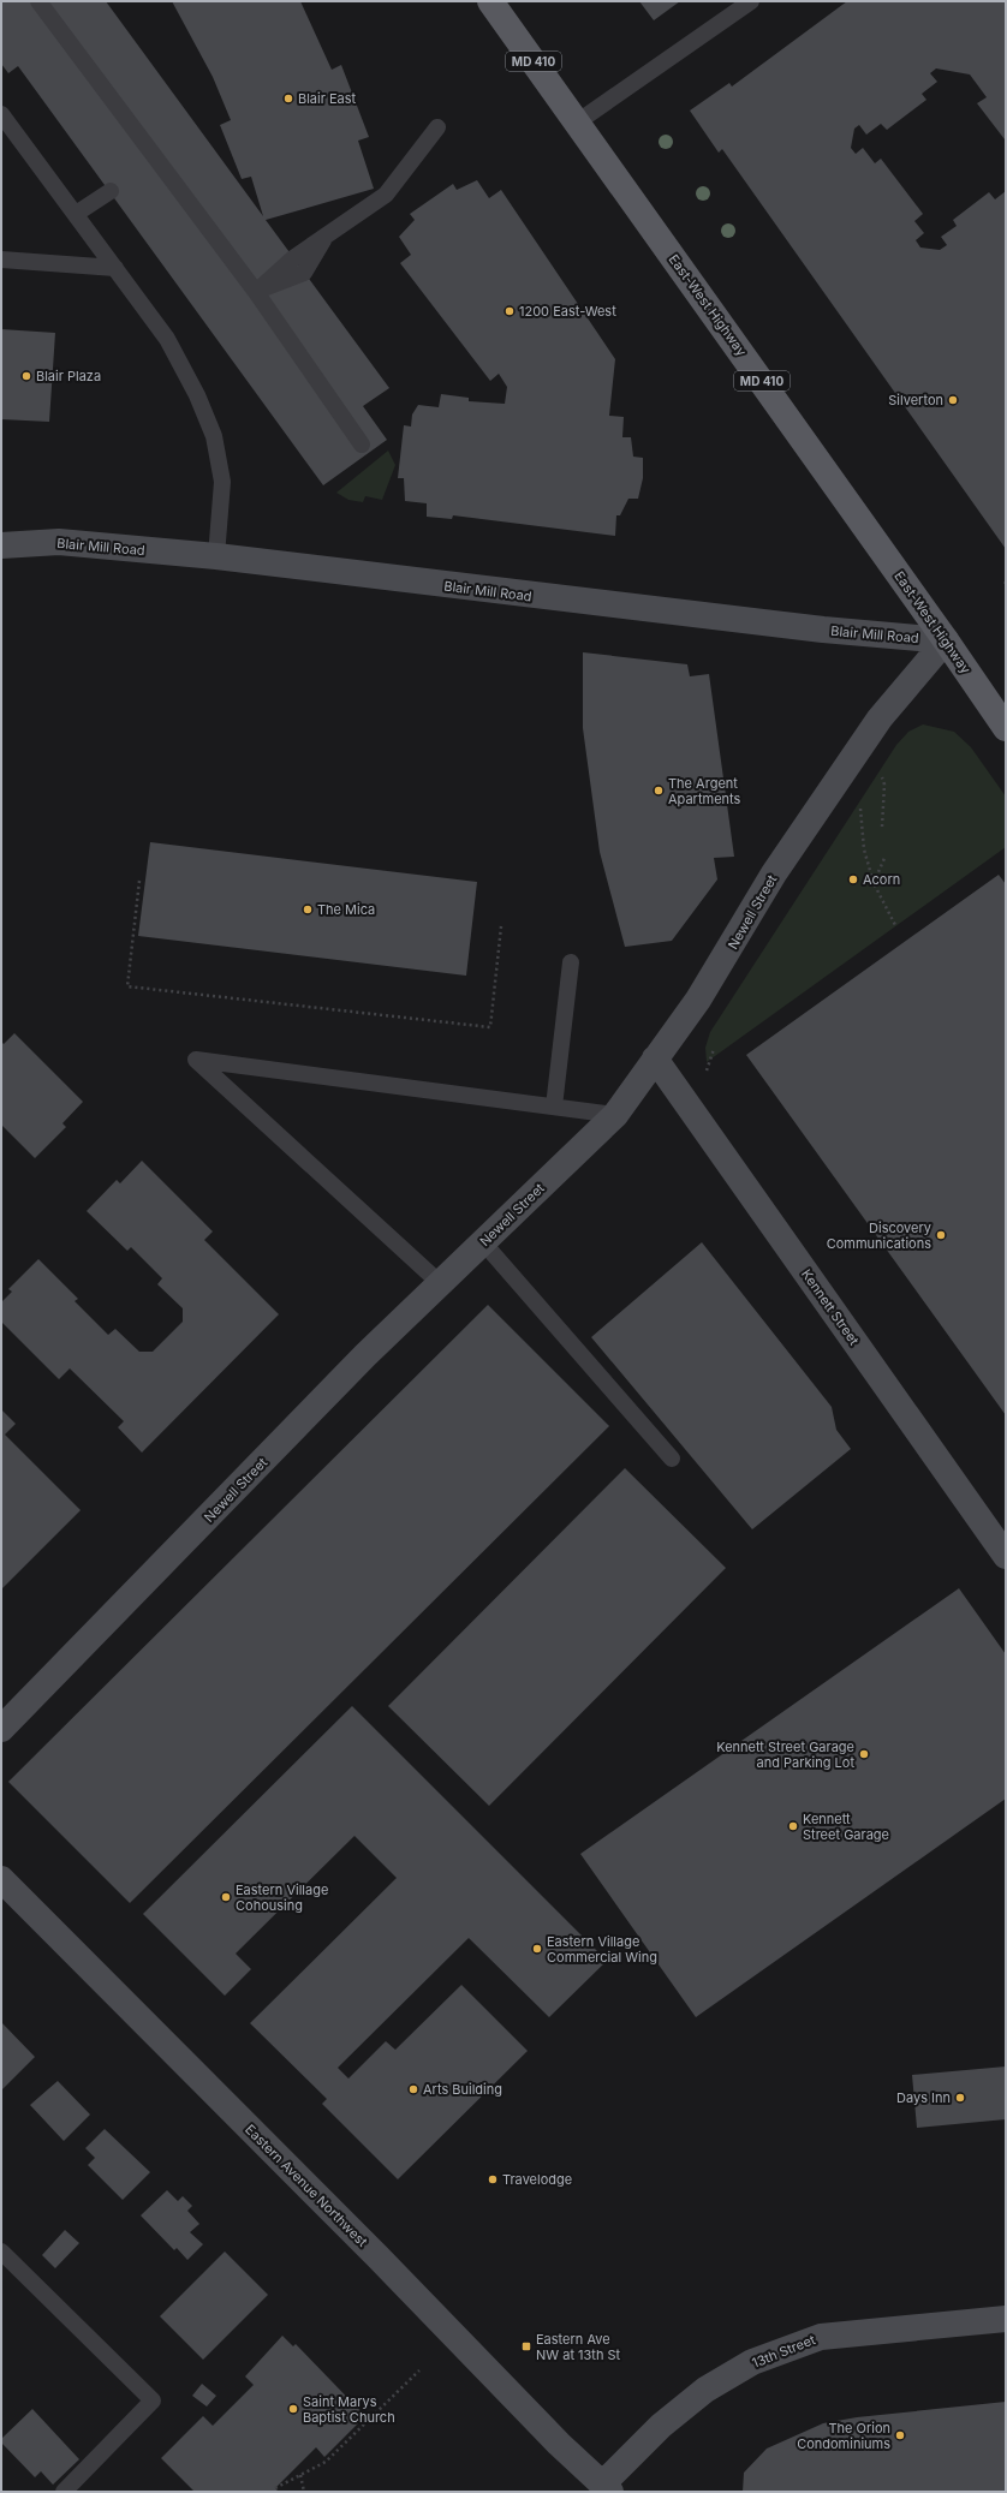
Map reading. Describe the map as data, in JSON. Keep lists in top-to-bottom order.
{
  "streets": {
    "main road": ["MD 410", "East-West Highway"],
    "street": [
      "Blair Mill Road",
      "Newell Street",
      "Kennett Street",
      "Eastern Avenue Northwest",
      "13th Street"
    ]
  },
  "crossings": [
    ["East-West Highway", "Blair Mill Road"],
    ["East-West Highway", "Newell Street"],
    ["Blair Mill Road", "Newell Street"],
    ["Newell Street", "Kennett Street"],
    ["Eastern Avenue Northwest", "13th Street"]
  ],
  "places": {
    "other": [
      "Blair East",
      "1200 East-West",
      "Blair Plaza",
      "Silverton",
      "The Argent Apartments",
      "Acorn",
      "The Mica",
      "Discovery Communications",
      "Kennett Street Garage and Parking Lot",
      "Kennett Street Garage",
      "Eastern Village Cohousing",
      "Eastern Village Commercial Wing",
      "Arts Building",
      "Days Inn",
      "Travelodge",
      "Saint Marys Baptist Church",
      "The Orion Condominiums"
    ],
    "transit": ["Eastern Ave NW at 13th St"]
  }
}
